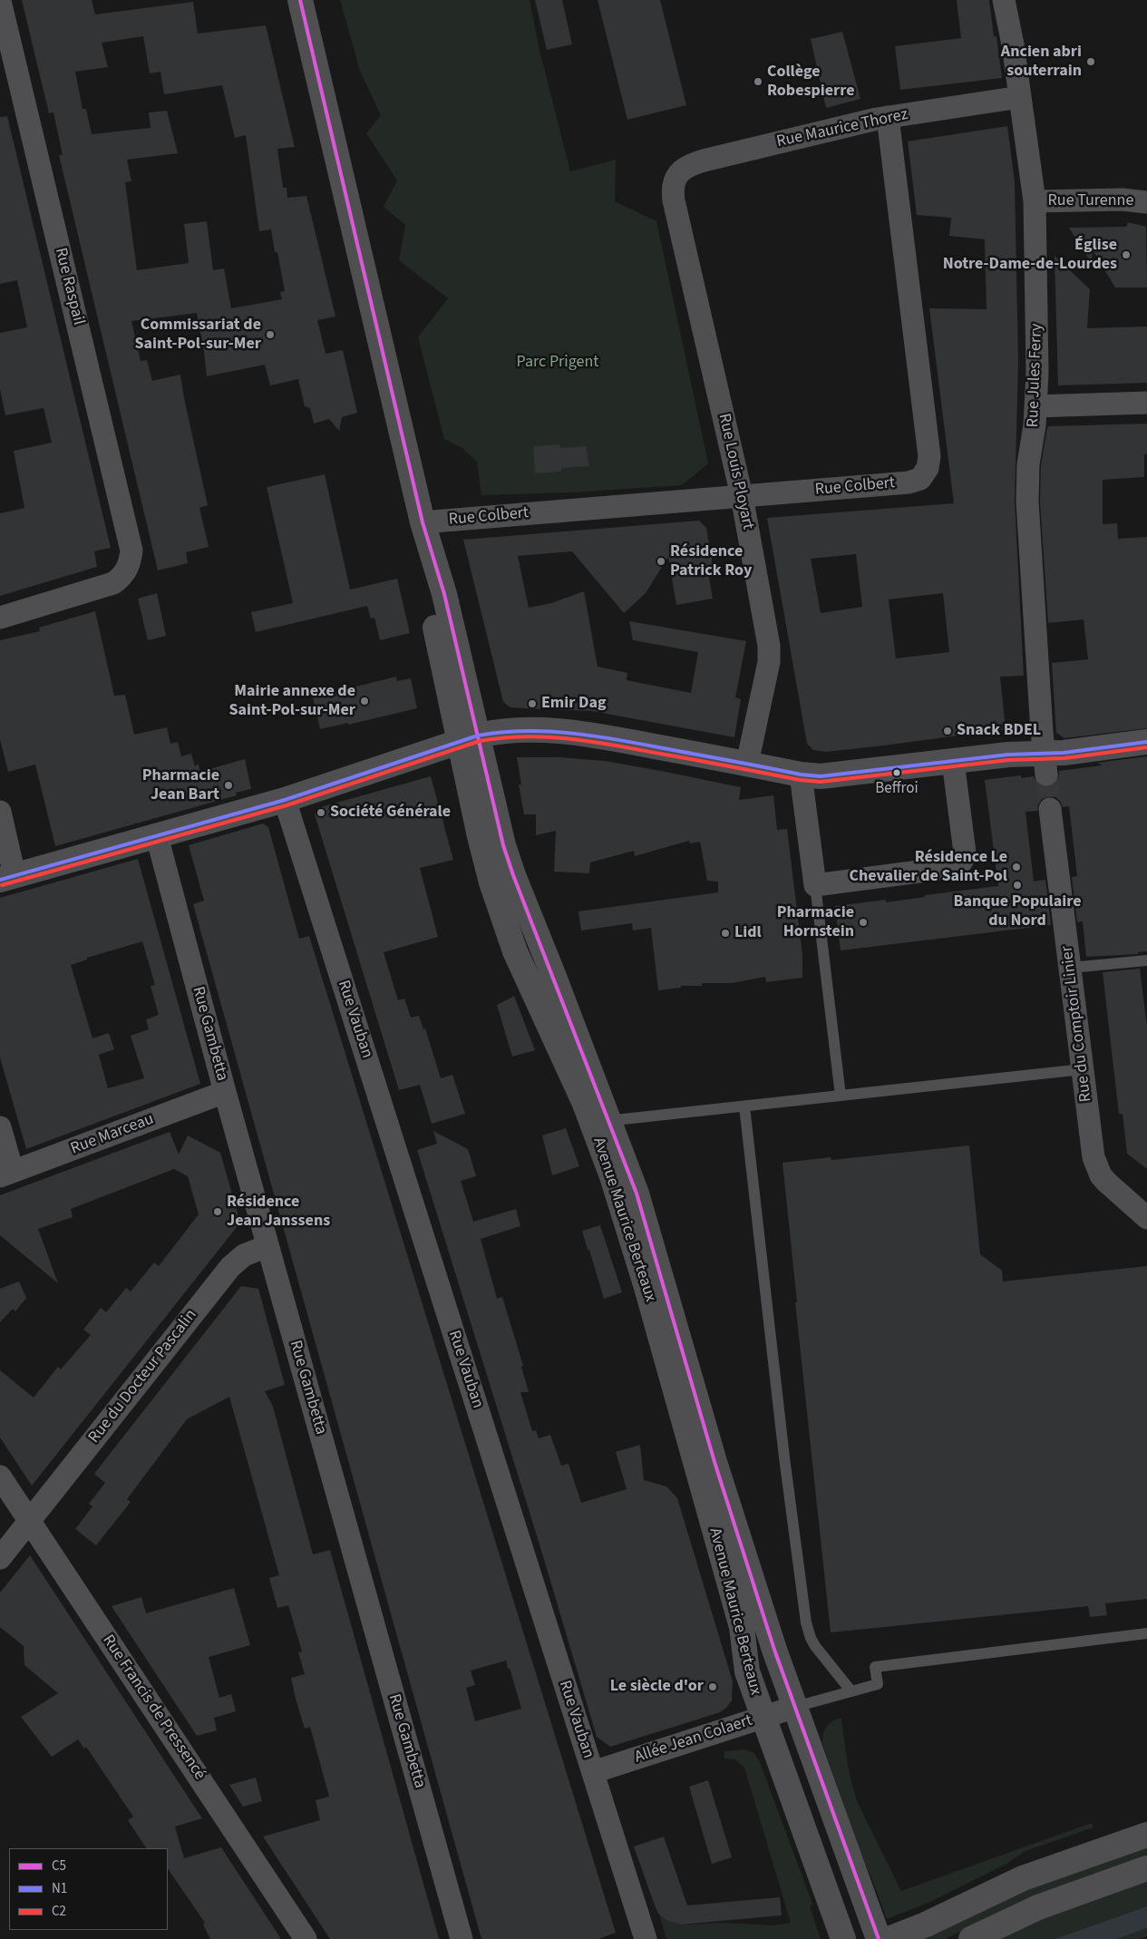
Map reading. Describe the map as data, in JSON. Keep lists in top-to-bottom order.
{
  "streets": {
    "street": [
      "Rue Maurice Thorez",
      "Rue Turenne",
      "Rue Raspail",
      "Rue Jules Ferry",
      "Rue Louis Ployart",
      "Rue Colbert",
      "Rue Vauban",
      "Rue du Comptoir Linier",
      "Rue Gambetta",
      "Rue Marceau",
      "Avenue Maurice Berteaux",
      "Rue du Docteur Pascalin",
      "Rue Francis de Pressencé",
      "Allée Jean Colaert"
    ]
  },
  "crossings": [
    ["Rue Maurice Thorez", "Rue Jules Ferry"],
    ["Rue Maurice Thorez", "Rue Louis Ployart"],
    ["Rue Maurice Thorez", "Rue Colbert"],
    ["Rue Turenne", "Rue Jules Ferry"],
    ["Rue Louis Ployart", "Rue Colbert"],
    ["Rue Colbert", "Avenue Maurice Berteaux"],
    ["Rue Vauban", "Allée Jean Colaert"],
    ["Rue Gambetta", "Rue Marceau"],
    ["Rue Gambetta", "Rue du Docteur Pascalin"],
    ["Avenue Maurice Berteaux", "Allée Jean Colaert"],
    ["Rue du Docteur Pascalin", "Rue Francis de Pressencé"]
  ],
  "parks": ["Parc Prigent"],
  "places": [
    "Ancien abri souterrain",
    "Collège Robespierre",
    "Église Notre-Dame-de-Lourdes",
    "Commissariat de Saint-Pol-sur-Mer",
    "Résidence Patrick Roy",
    "Mairie annexe de Saint-Pol-sur-Mer",
    "Emir Dag",
    "Snack BDEL",
    "Beffroi",
    "Pharmacie Jean Bart",
    "Société Générale",
    "Résidence Le Chevalier de Saint-Pol",
    "Banque Populaire du Nord",
    "Pharmacie Hornstein",
    "Lidl",
    "Résidence Jean Janssens",
    "Le siècle d'or"
  ],
  "lines": ["transit line C5", "transit line N1", "transit line C2"],
  "legend": ["C5", "N1", "C2"]
}
